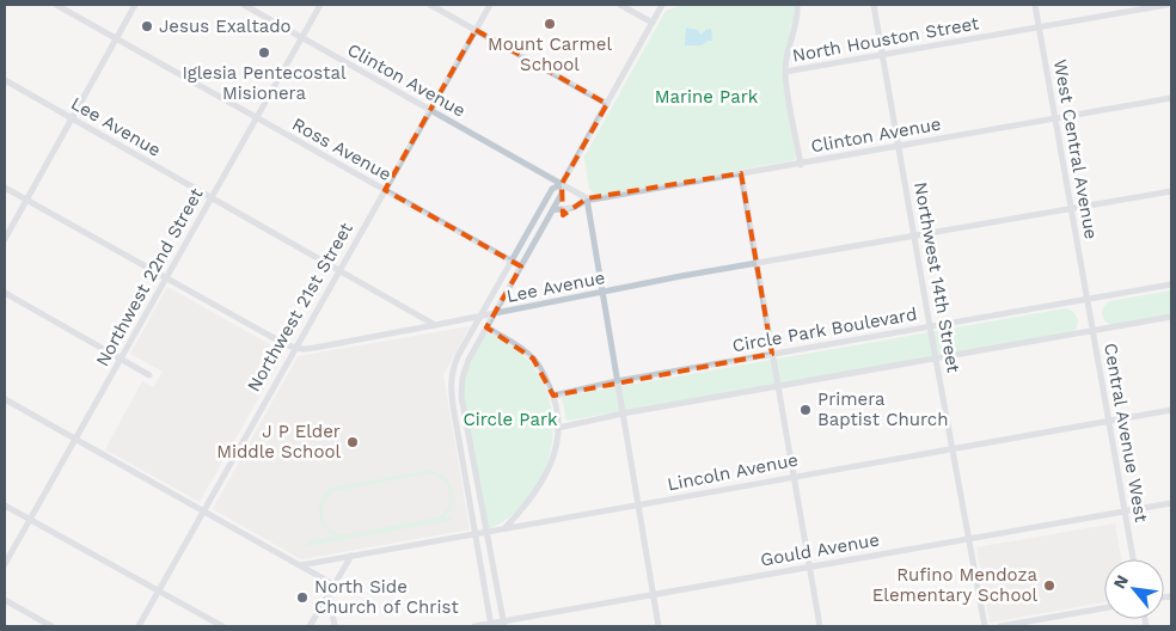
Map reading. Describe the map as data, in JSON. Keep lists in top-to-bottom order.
{
  "streets": {
    "street": [
      "North Houston Street",
      "Clinton Avenue",
      "Lee Avenue",
      "Ross Avenue",
      "West Central Avenue",
      "Northwest 22nd Street",
      "Northwest 14th Street",
      "Northwest 21st Street",
      "Circle Park Boulevard",
      "Central Avenue West",
      "Lincoln Avenue",
      "Gould Avenue"
    ]
  },
  "crossings": [
    ["North Houston Street", "West Central Avenue"],
    ["North Houston Street", "Northwest 14th Street"],
    ["Clinton Avenue", "West Central Avenue"],
    ["Clinton Avenue", "Northwest 22nd Street"],
    ["Clinton Avenue", "Northwest 14th Street"],
    ["Clinton Avenue", "Northwest 21st Street"],
    ["Lee Avenue", "West Central Avenue"],
    ["Lee Avenue", "Northwest 22nd Street"],
    ["Lee Avenue", "Northwest 14th Street"],
    ["Lee Avenue", "Northwest 21st Street"],
    ["Ross Avenue", "Northwest 22nd Street"],
    ["Ross Avenue", "Northwest 21st Street"],
    ["West Central Avenue", "Circle Park Boulevard"],
    ["West Central Avenue", "Central Avenue West"],
    ["Northwest 14th Street", "Circle Park Boulevard"],
    ["Northwest 14th Street", "Lincoln Avenue"],
    ["Northwest 14th Street", "Gould Avenue"],
    ["Circle Park Boulevard", "Central Avenue West"],
    ["Central Avenue West", "Lincoln Avenue"],
    ["Central Avenue West", "Gould Avenue"]
  ],
  "parks": ["Marine Park", "Circle Park"],
  "places": [
    "Mount Carmel School",
    "Jesus Exaltado",
    "Iglesia Pentecostal Misionera",
    "Primera Baptist Church",
    "J P Elder Middle School",
    "Rufino Mendoza Elementary School",
    "North Side Church of Christ"
  ],
  "north": "top left"
}
